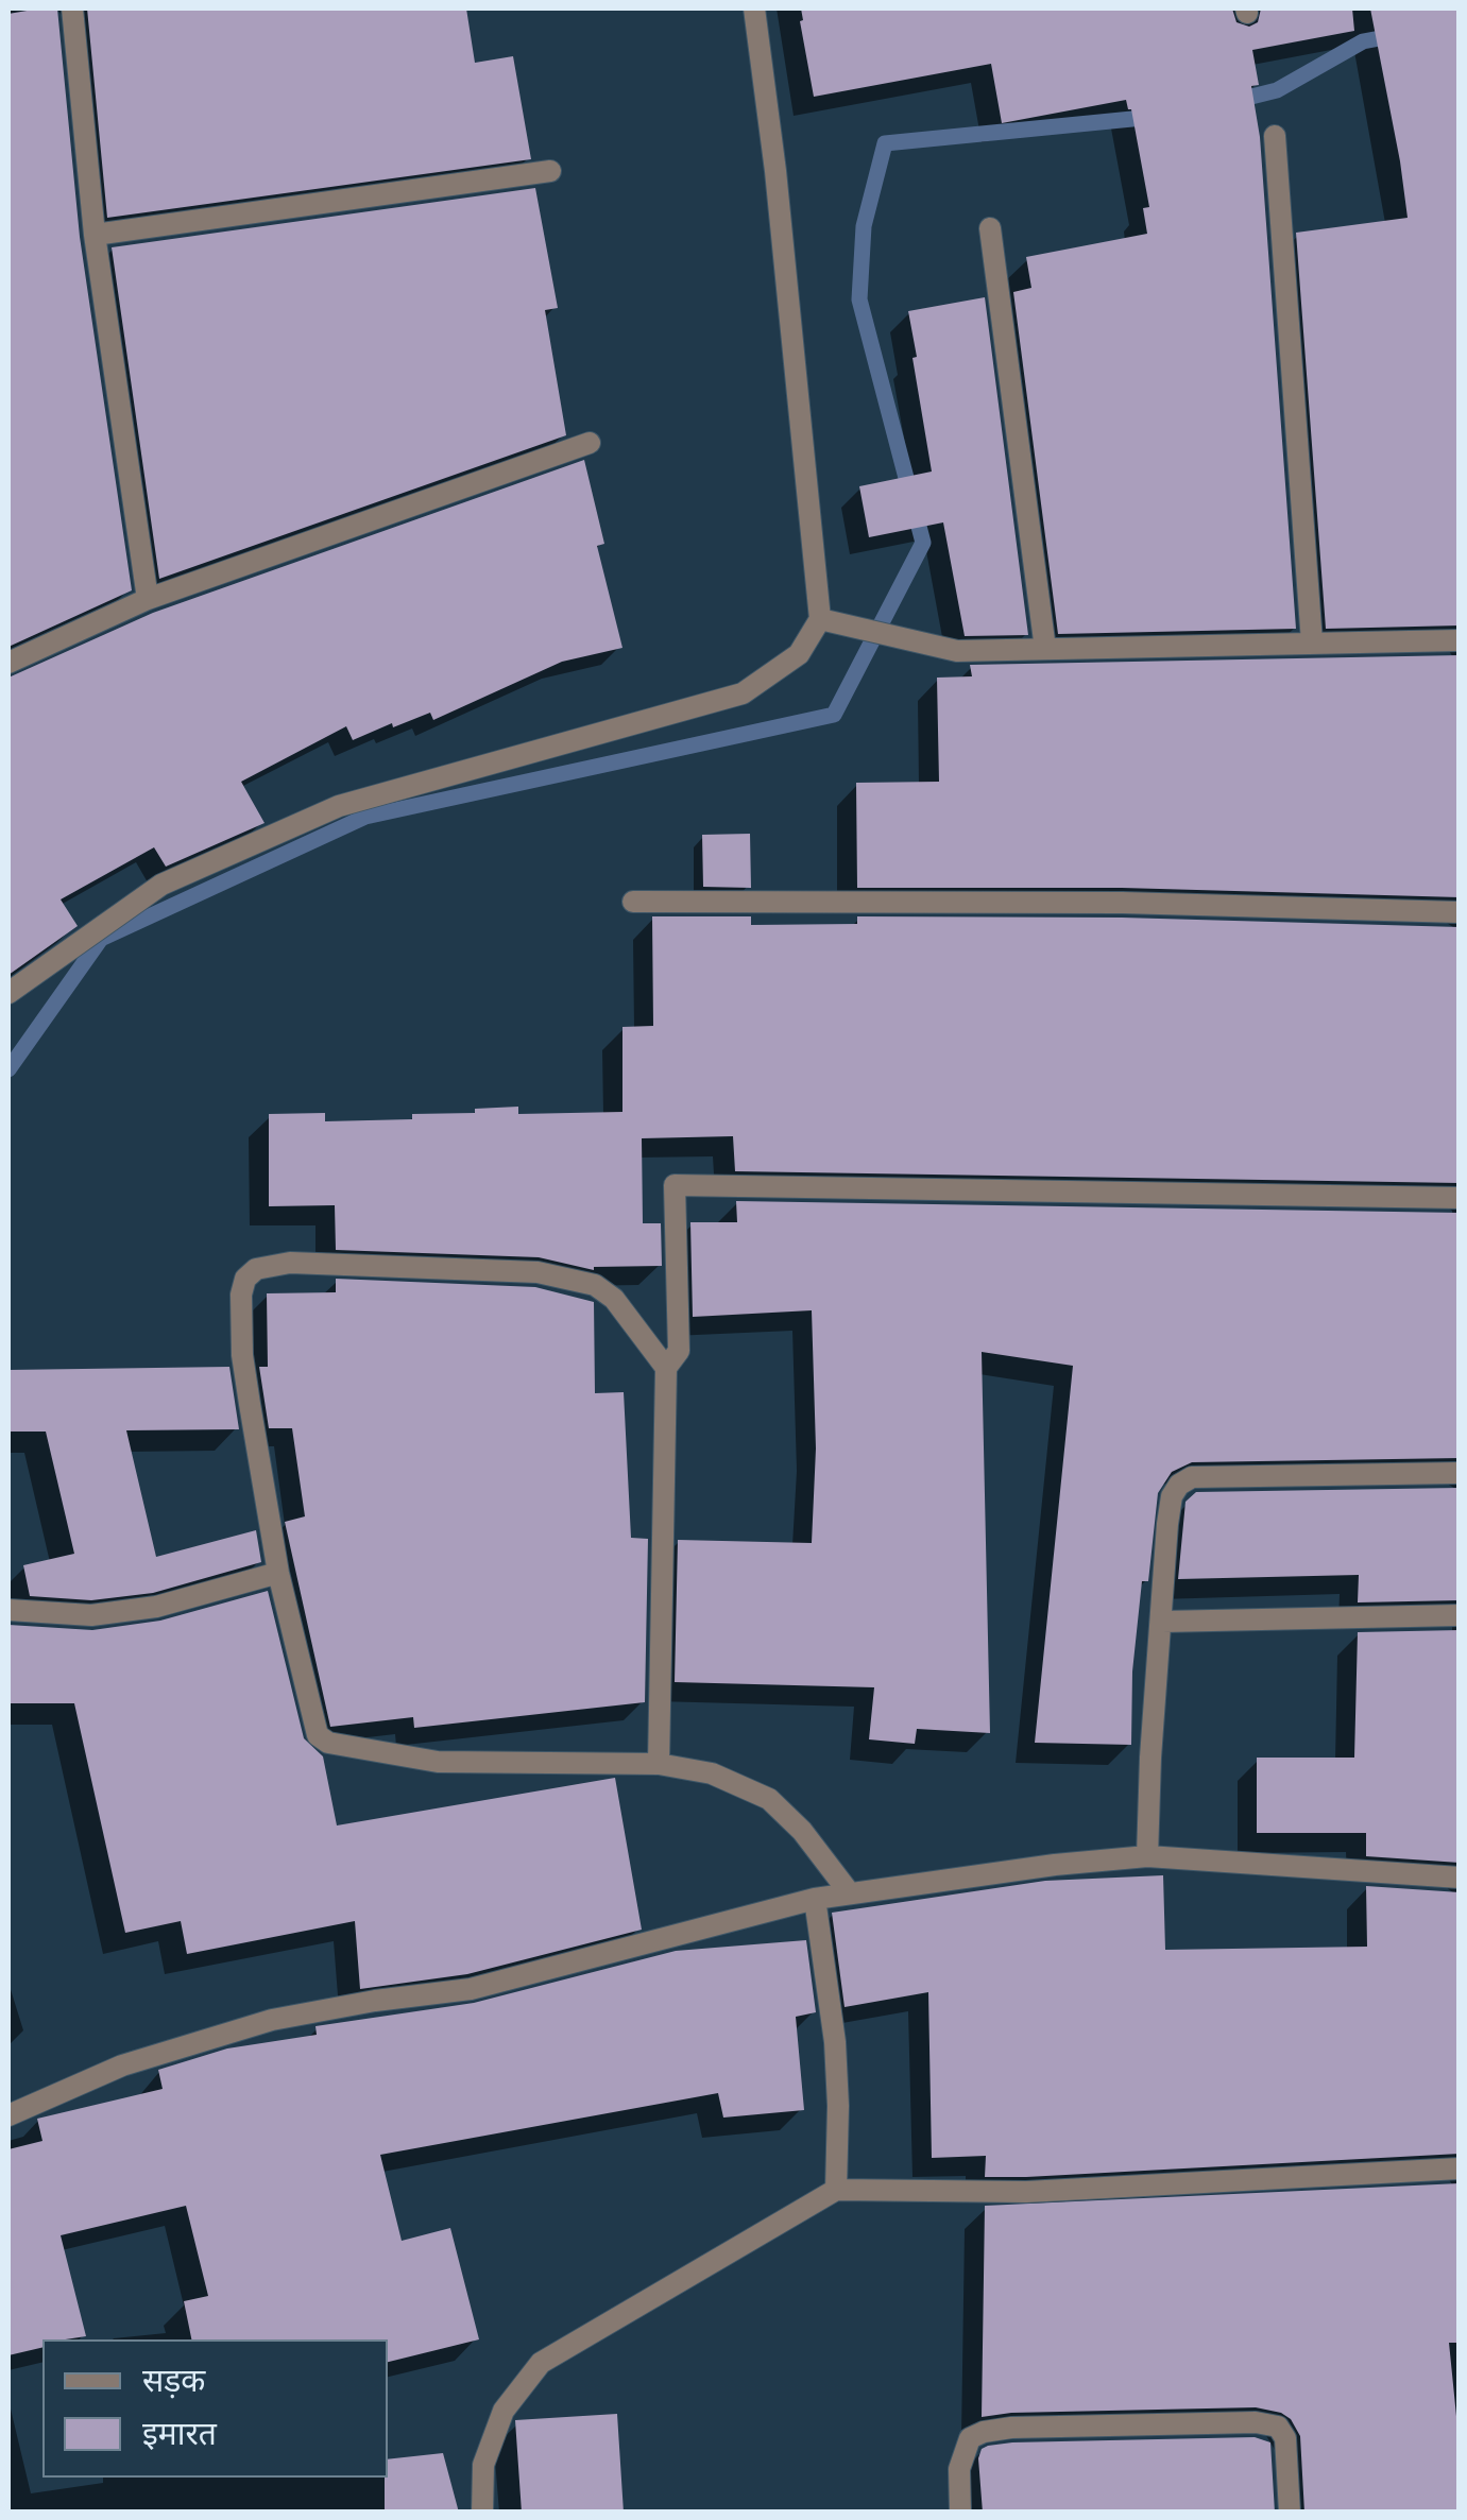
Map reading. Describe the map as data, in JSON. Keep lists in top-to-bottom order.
{
  "legend": ["सड़क", "इमारत"]
}
